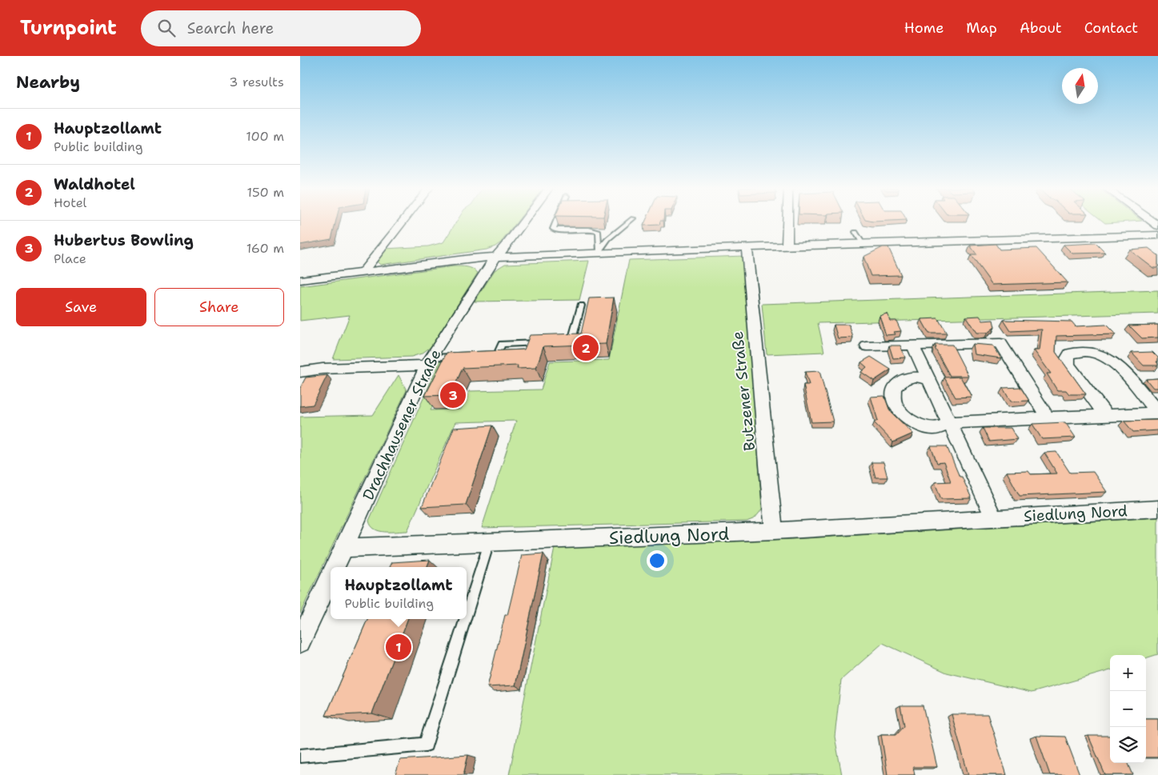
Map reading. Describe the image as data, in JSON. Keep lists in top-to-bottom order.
{
  "streets": {
    "street": ["Butzener Straße", "Drachhausener Straße", "Siedlung Nord"]
  },
  "crossings": [
    ["Butzener Straße", "Siedlung Nord"],
    ["Drachhausener Straße", "Siedlung Nord"]
  ],
  "north": "top",
  "page": {
    "header": "Turnpoint",
    "search": "Search here",
    "nav": [
      "Home",
      "Map",
      "About",
      "Contact"
    ],
    "heading": ["Nearby", "3 results"],
    "list": [
      {
        "mark": "1",
        "name": "Hauptzollamt",
        "note": "Public building",
        "value": "100 m"
      },
      {
        "mark": "2",
        "name": "Waldhotel",
        "note": "Hotel",
        "value": "150 m"
      },
      {
        "mark": "3",
        "name": "Hubertus Bowling",
        "note": "Place",
        "value": "160 m"
      }
    ],
    "buttons": ["Save", "Share"],
    "pins": ["2", "3", "1"],
    "popup": ["Hauptzollamt", "Public building"],
    "map_buttons": ["+", "−"]
  }
}
